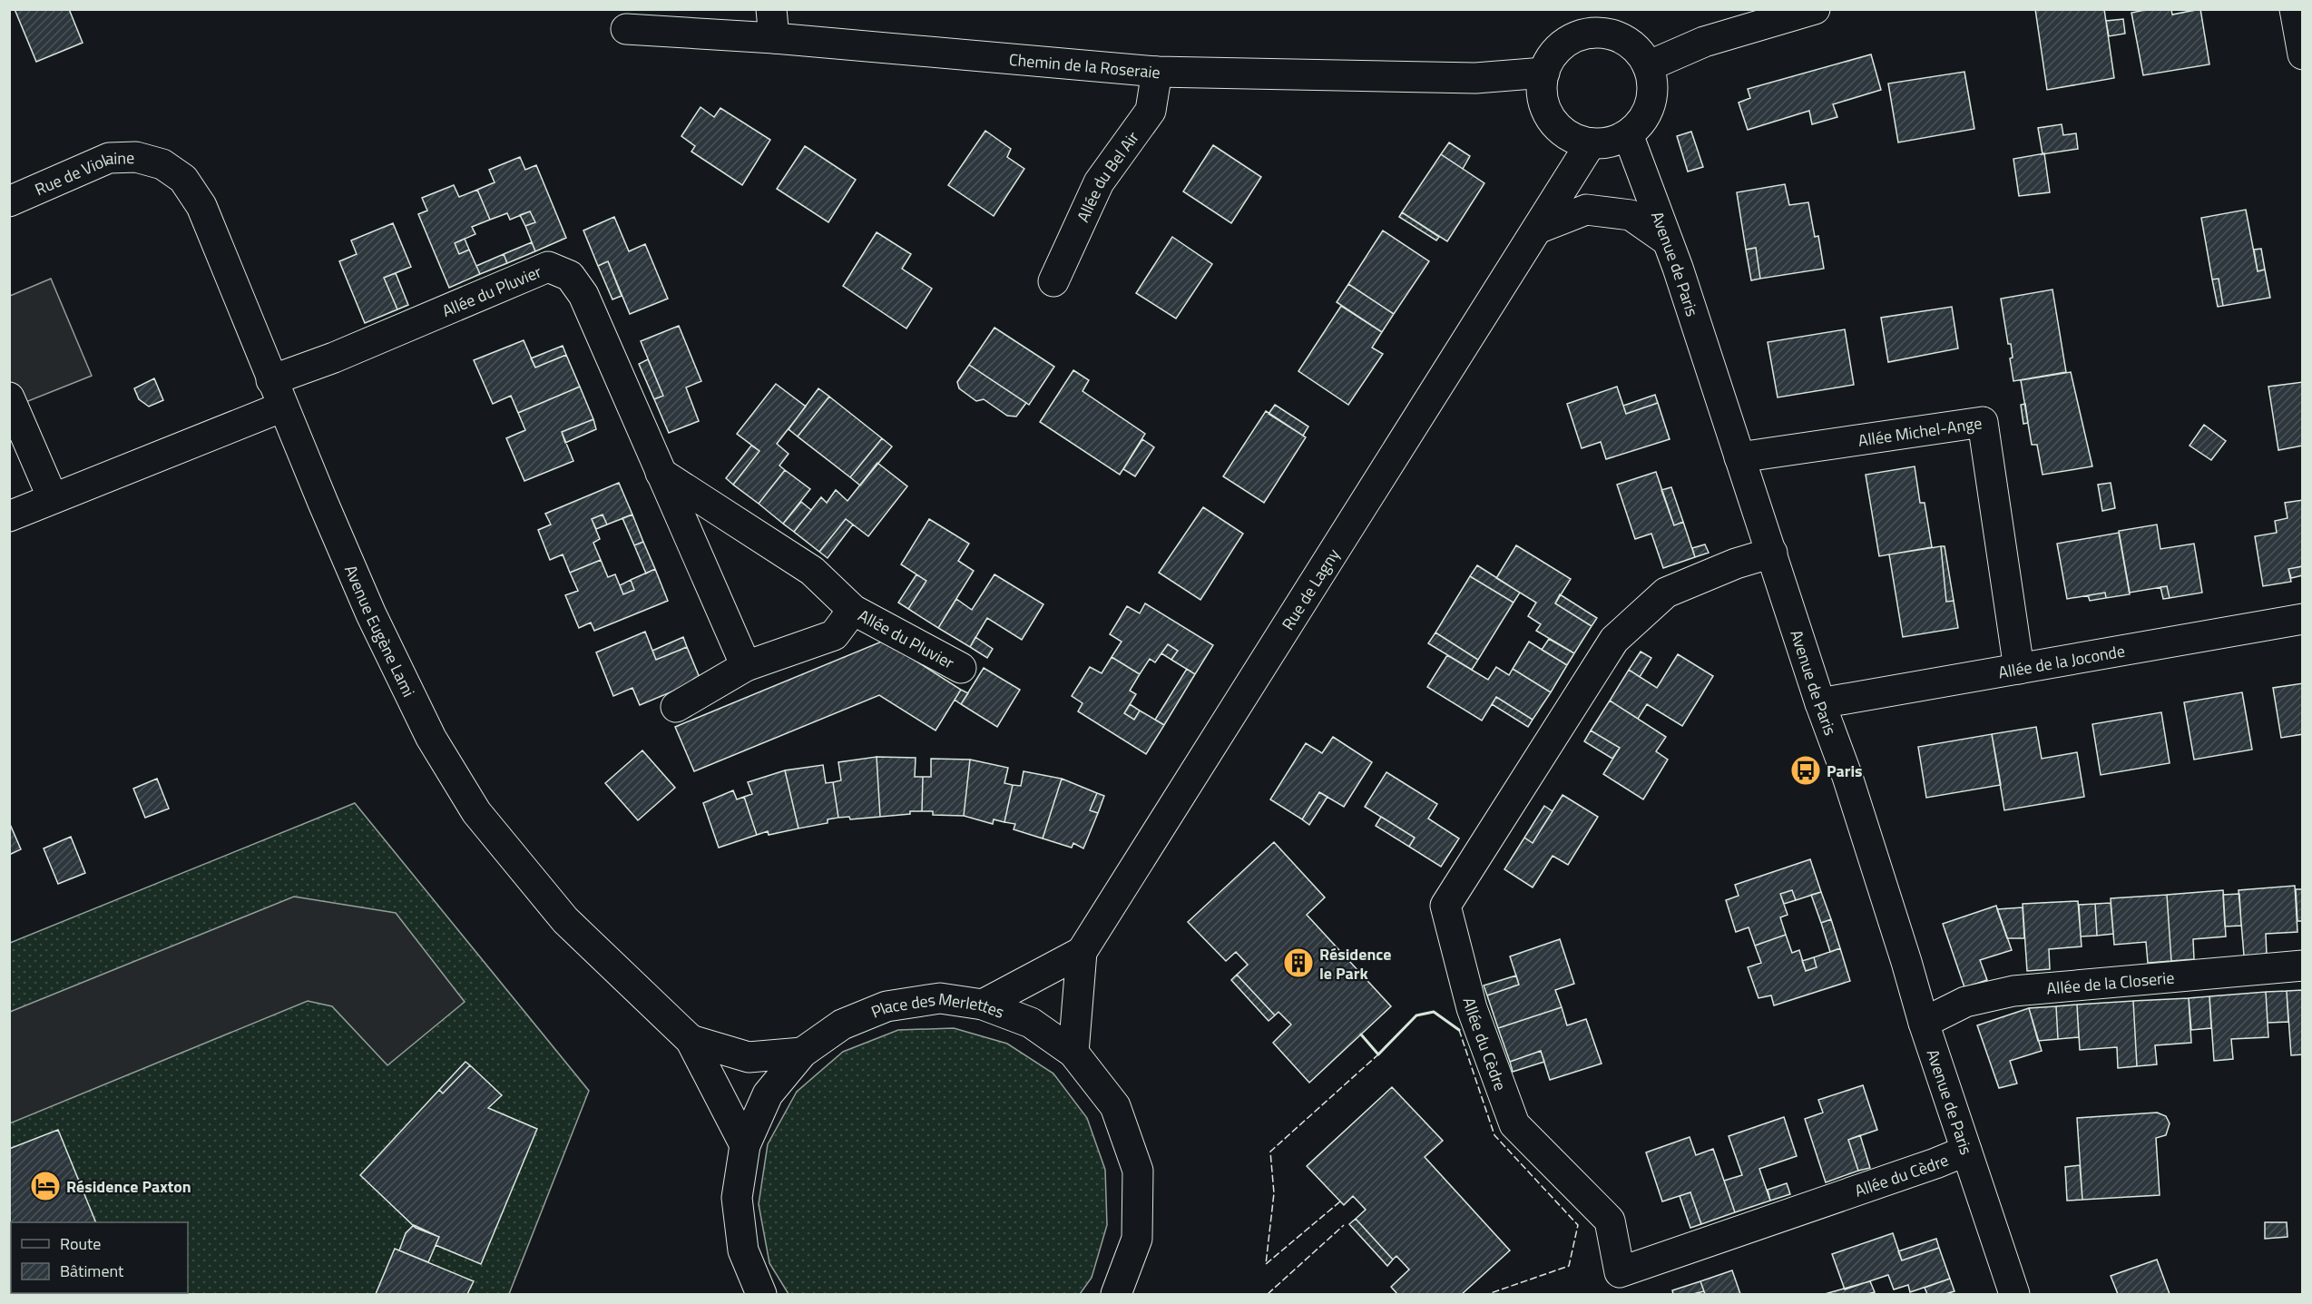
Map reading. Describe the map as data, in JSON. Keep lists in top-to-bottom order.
{
  "streets": {
    "street": [
      "Chemin de la Roseraie",
      "Rue de Violaine",
      "Allée du Bel Air",
      "Avenue de Paris",
      "Allée du Pluvier",
      "Allée Michel-Ange",
      "Rue de Lagny",
      "Avenue Eugène Lami",
      "Allée de la Joconde",
      "Allée de la Closerie",
      "Place des Merlettes",
      "Allée du Cèdre"
    ]
  },
  "crossings": [
    ["Chemin de la Roseraie", "Allée du Bel Air"],
    ["Chemin de la Roseraie", "Avenue de Paris"],
    ["Chemin de la Roseraie", "Rue de Lagny"],
    ["Rue de Violaine", "Avenue Eugène Lami"],
    ["Avenue de Paris", "Allée Michel-Ange"],
    ["Avenue de Paris", "Rue de Lagny"],
    ["Avenue de Paris", "Allée de la Joconde"],
    ["Avenue de Paris", "Allée de la Closerie"],
    ["Avenue de Paris", "Allée du Cèdre"],
    ["Allée du Pluvier", "Avenue Eugène Lami"],
    ["Allée Michel-Ange", "Allée de la Joconde"],
    ["Rue de Lagny", "Place des Merlettes"]
  ],
  "places": {
    "bus stop": ["Paris"],
    "building": ["Résidence le Park"],
    "hotel": ["Résidence Paxton"]
  },
  "legend": ["Route", "Bâtiment"]
}
